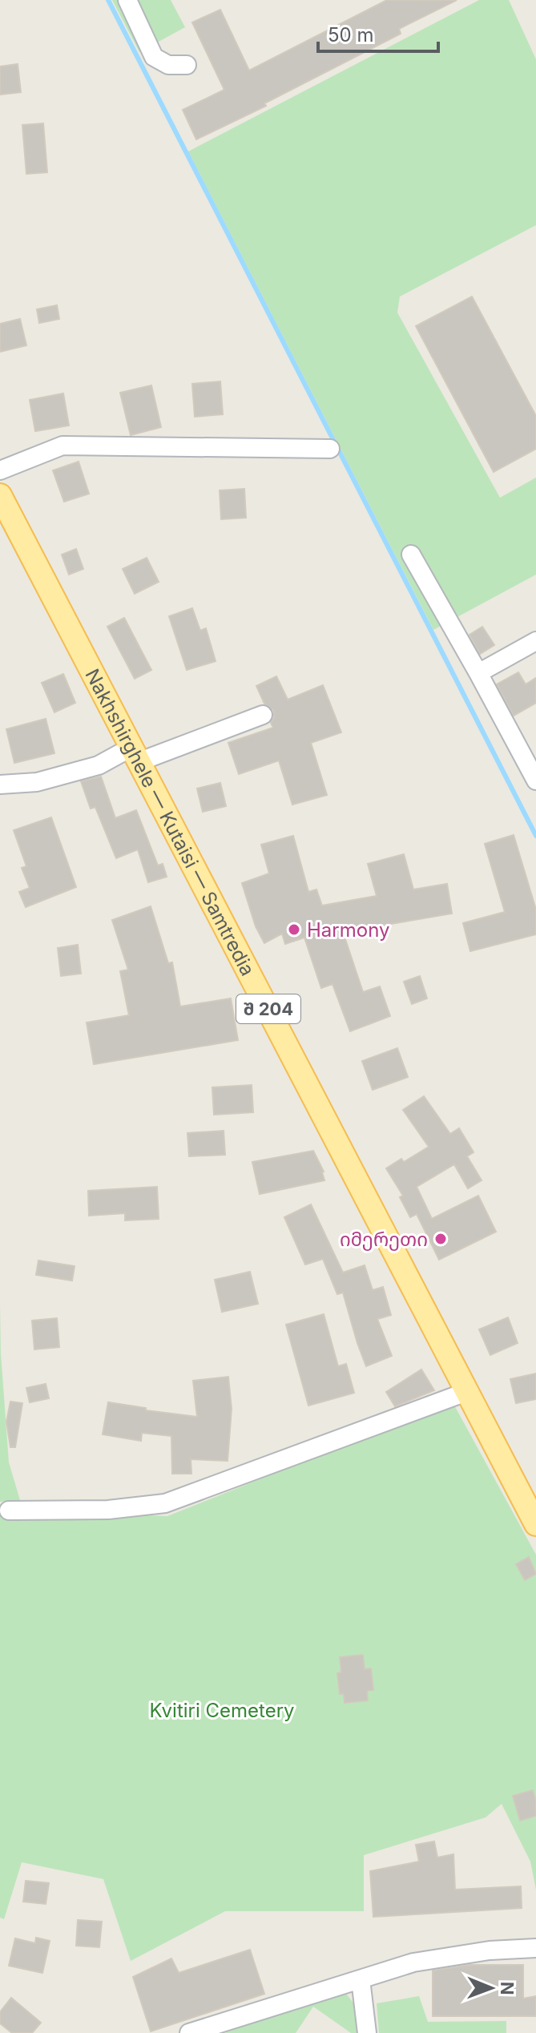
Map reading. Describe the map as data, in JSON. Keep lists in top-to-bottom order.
{
  "streets": {
    "main road": ["Nakhshirghele — Kutaisi — Samtredia", "შ 204"]
  },
  "parks": ["Kvitiri Cemetery"],
  "places": ["Harmony", "იმერეთი"],
  "scale_bar": "50 m",
  "north": "right"
}
